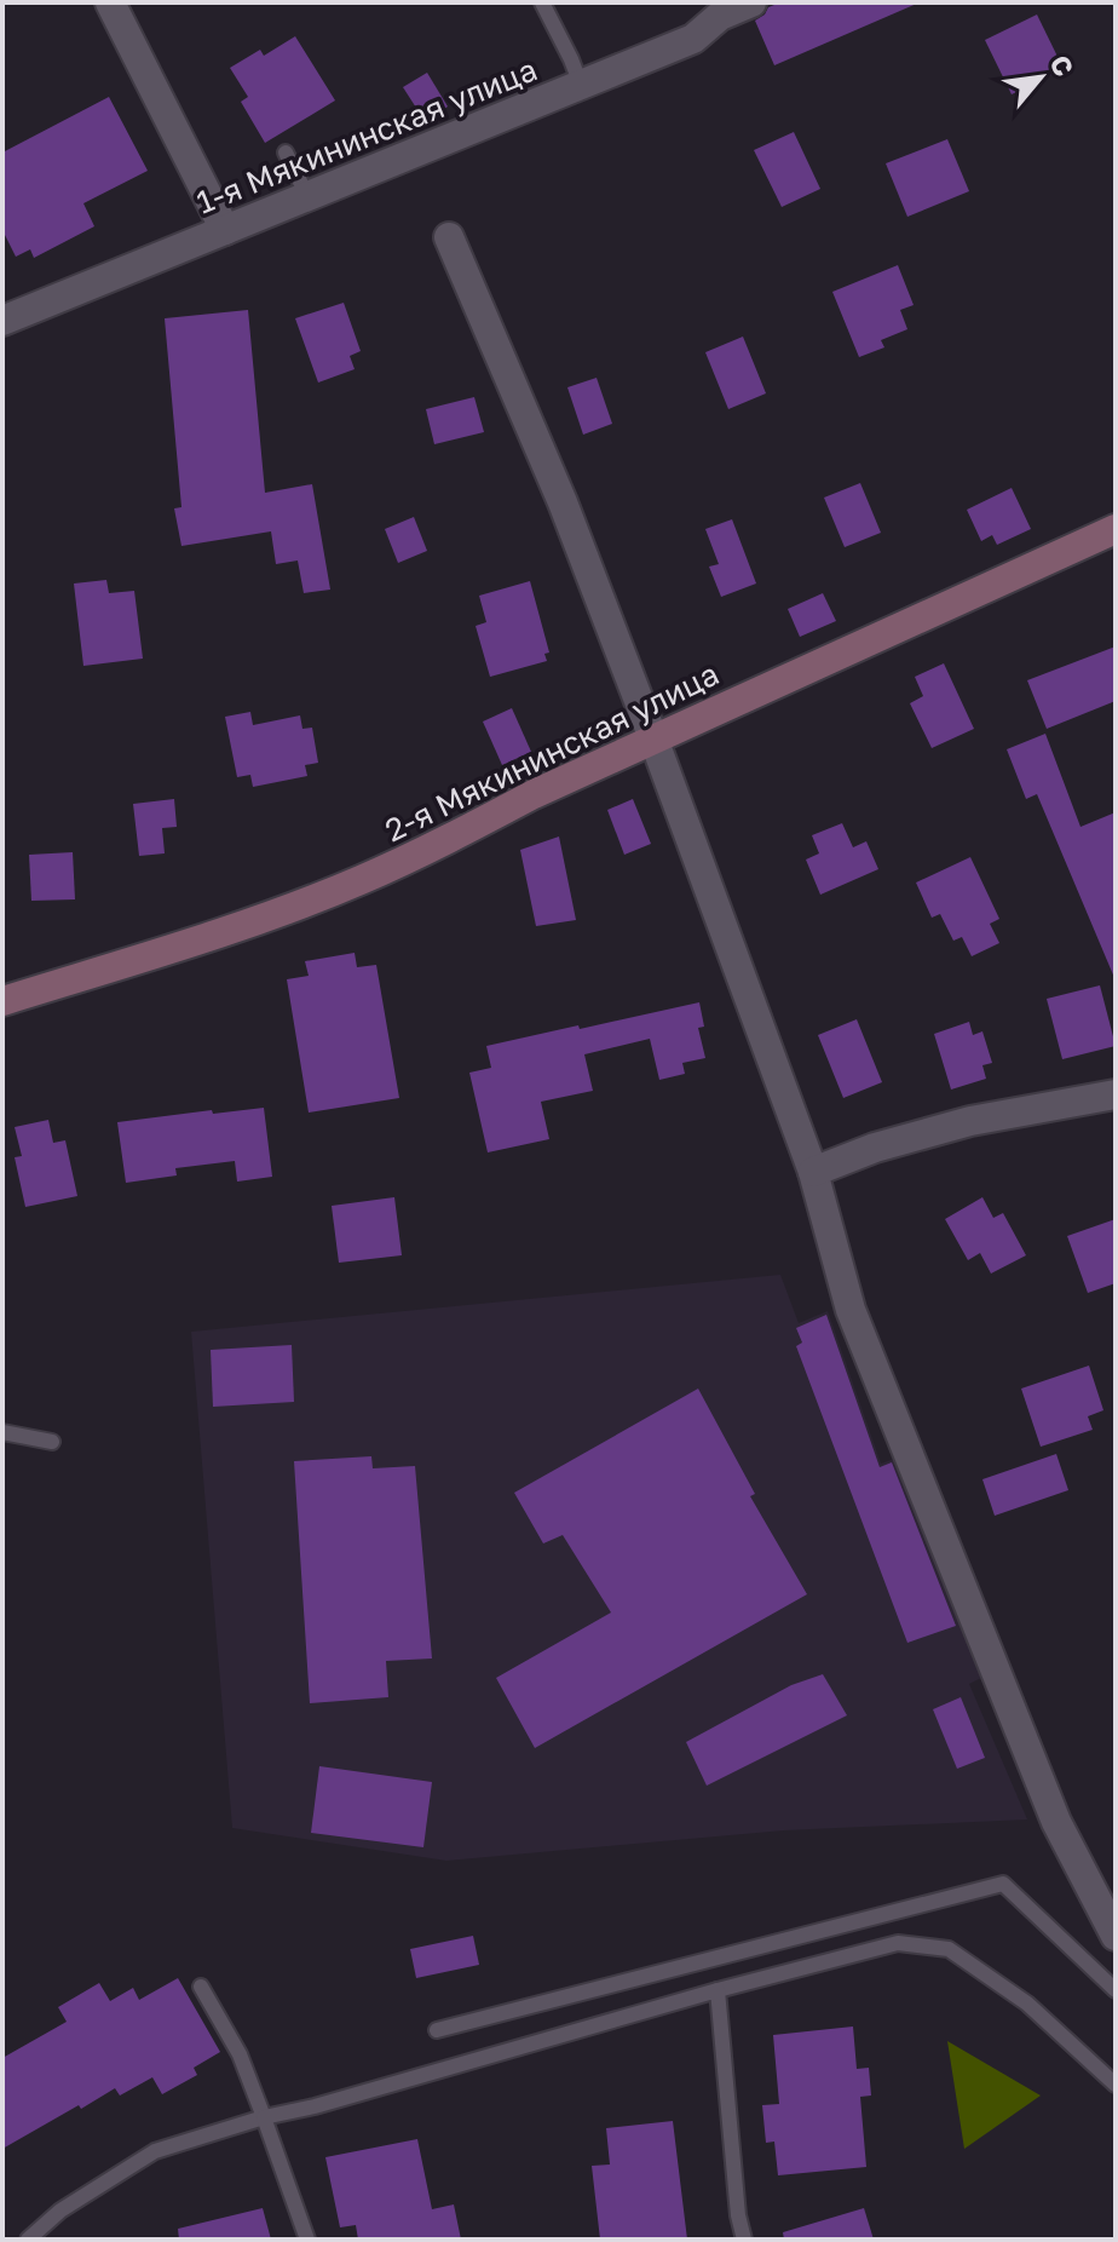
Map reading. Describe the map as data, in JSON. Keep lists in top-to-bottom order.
{
  "streets": {
    "street": ["1-я Мякининская улица", "2-я Мякининская улица"]
  },
  "north": "top right"
}
